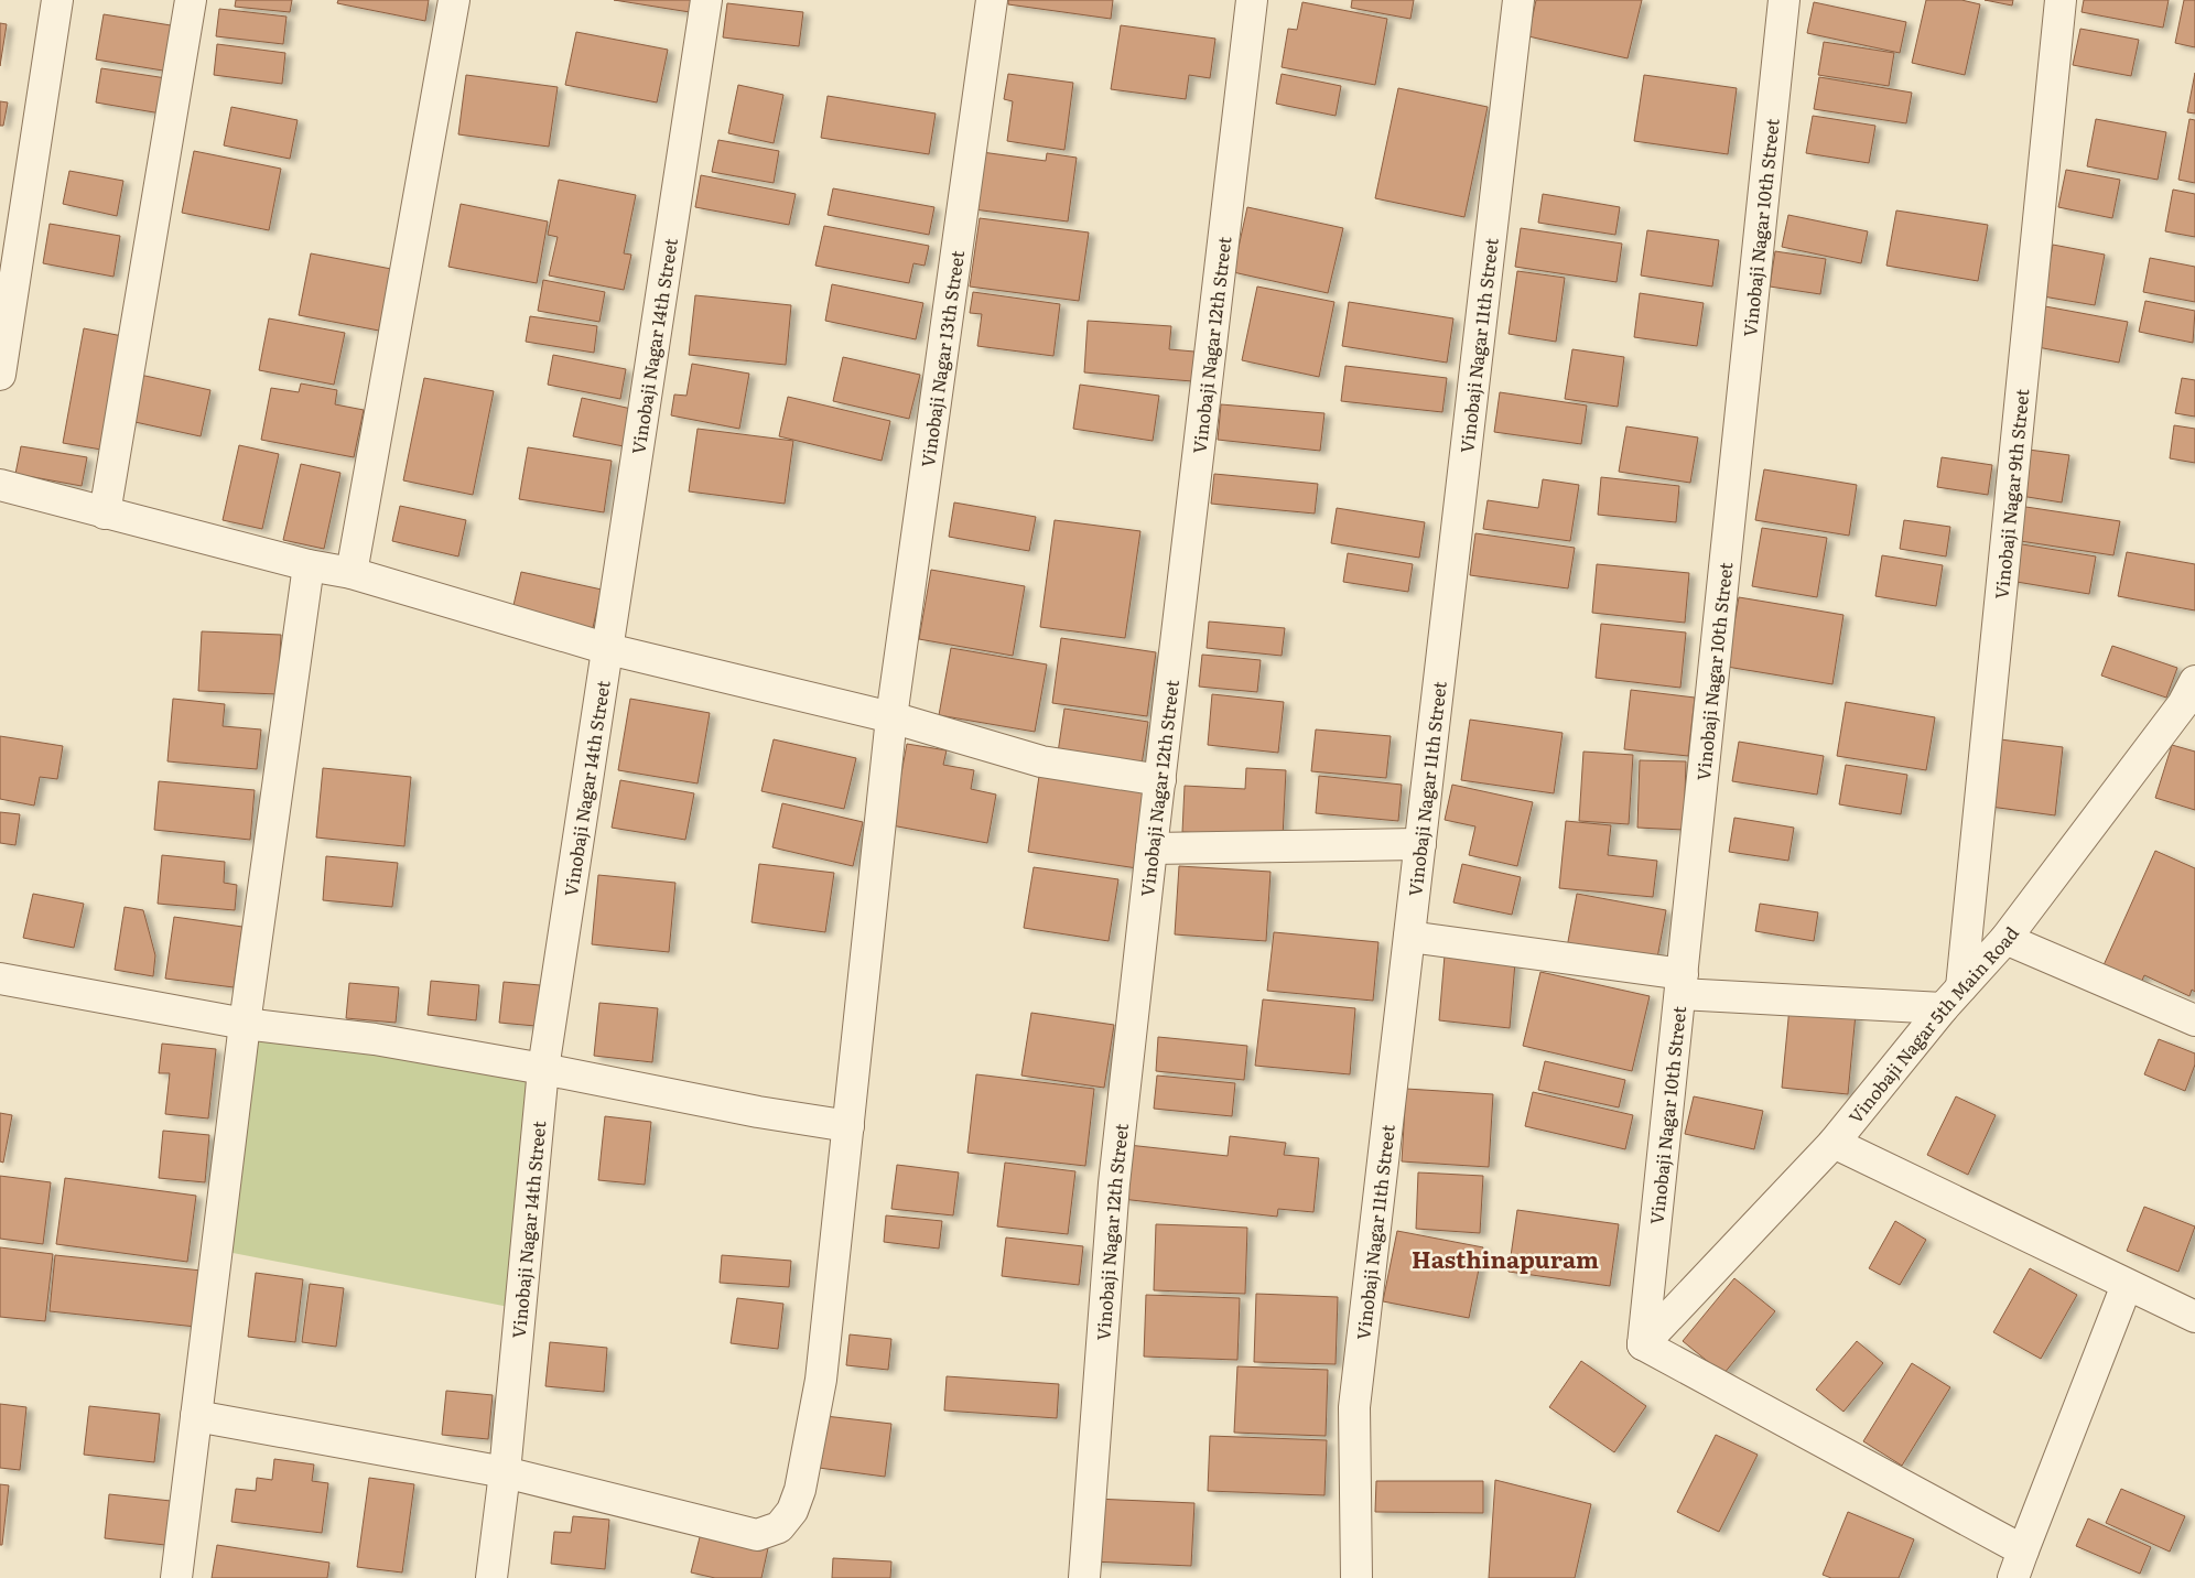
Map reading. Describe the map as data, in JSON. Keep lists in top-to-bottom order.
{
  "streets": {
    "street": [
      "Vinobaji Nagar 10th Street",
      "Vinobaji Nagar 12th Street",
      "Vinobaji Nagar 11th Street",
      "Vinobaji Nagar 14th Street",
      "Vinobaji Nagar 13th Street",
      "Vinobaji Nagar 9th Street",
      "Vinobaji Nagar 5th Main Road"
    ]
  },
  "crossings": [
    ["Vinobaji Nagar 10th Street", "Vinobaji Nagar 5th Main Road"],
    ["Vinobaji Nagar 14th Street", "Vinobaji Nagar 13th Street"],
    ["Vinobaji Nagar 9th Street", "Vinobaji Nagar 5th Main Road"]
  ],
  "districts": ["Hasthinapuram"]
}
